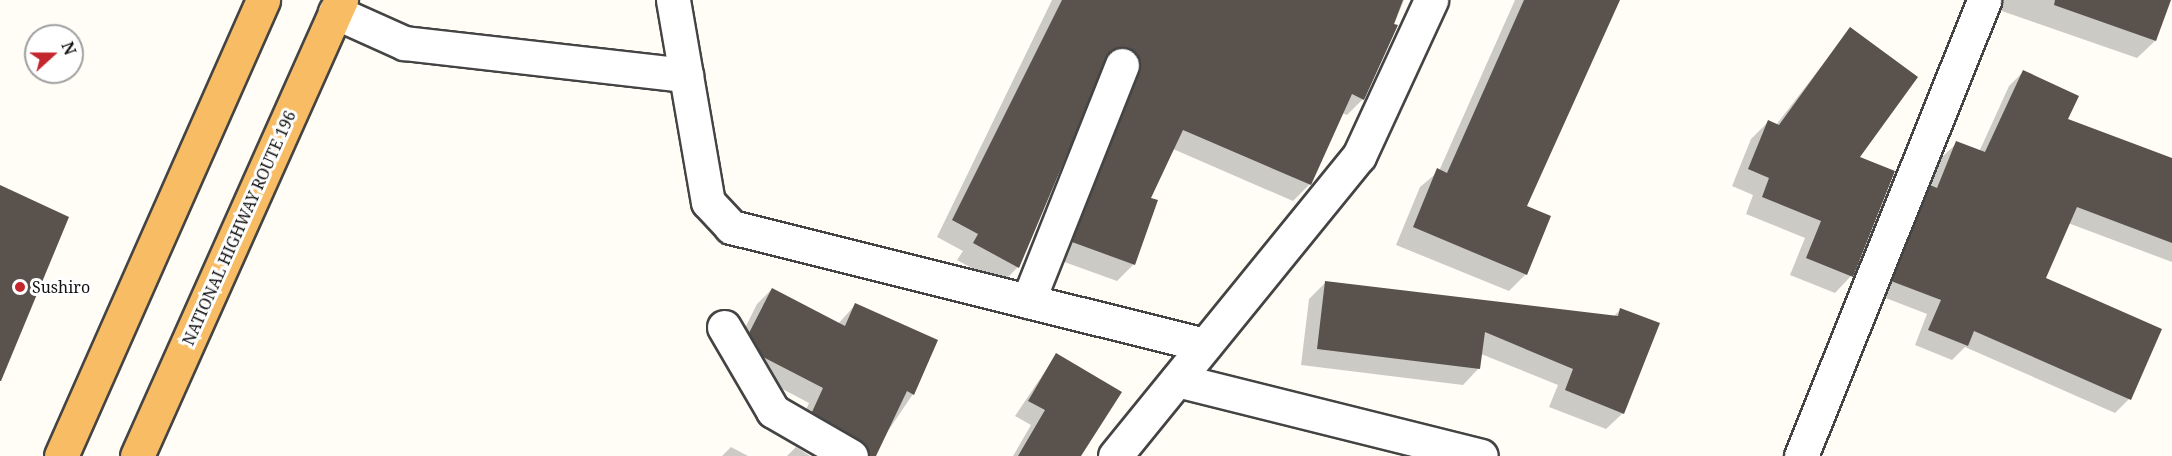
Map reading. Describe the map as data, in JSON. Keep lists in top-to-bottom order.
{
  "streets": {
    "highway": ["NATIONAL HIGHWAY ROUTE 196"]
  },
  "places": ["Sushiro"],
  "north": "right"
}
